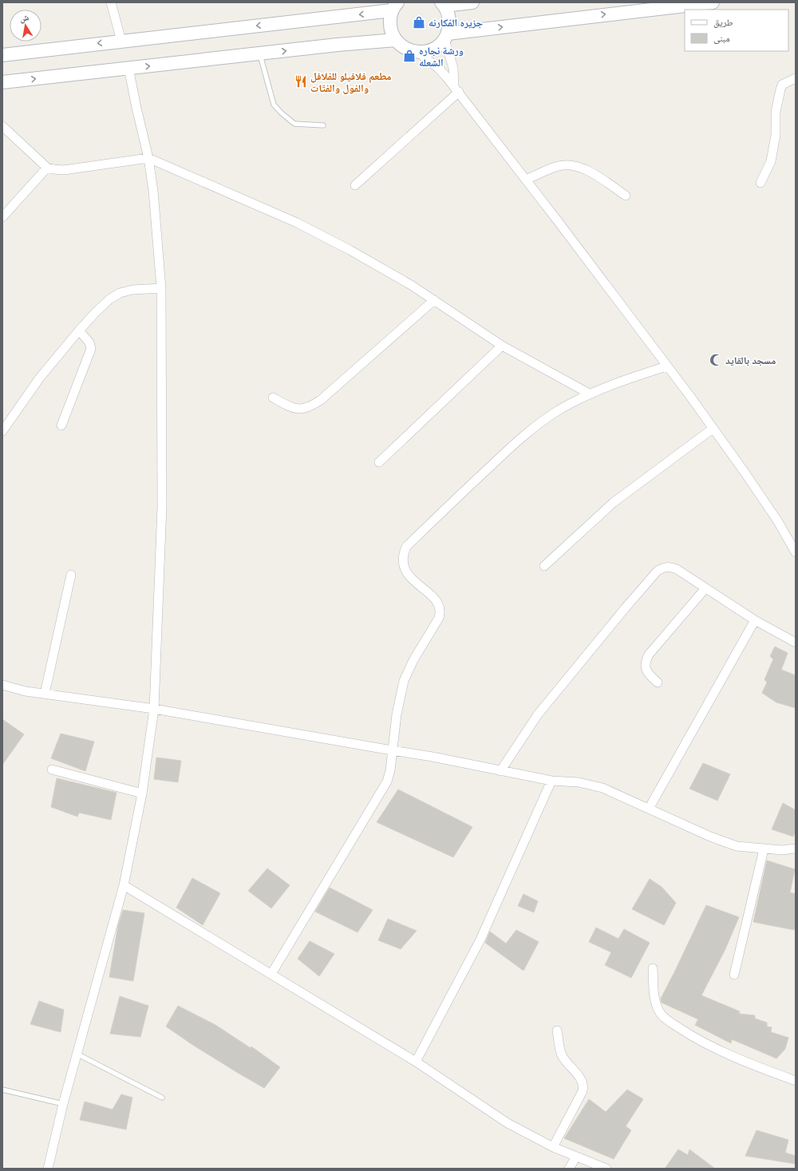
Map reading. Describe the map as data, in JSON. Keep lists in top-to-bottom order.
{
  "places": {
    "shop": ["جزيره الفكارنه", "ورشة نجاره الشعله"],
    "restaurant": ["مطعم فلافيلو للفلافل والفول والفتّات"],
    "mosque": ["مسجد بالقايد"]
  },
  "legend": ["طريق", "مبنى"],
  "north": "top"
}
